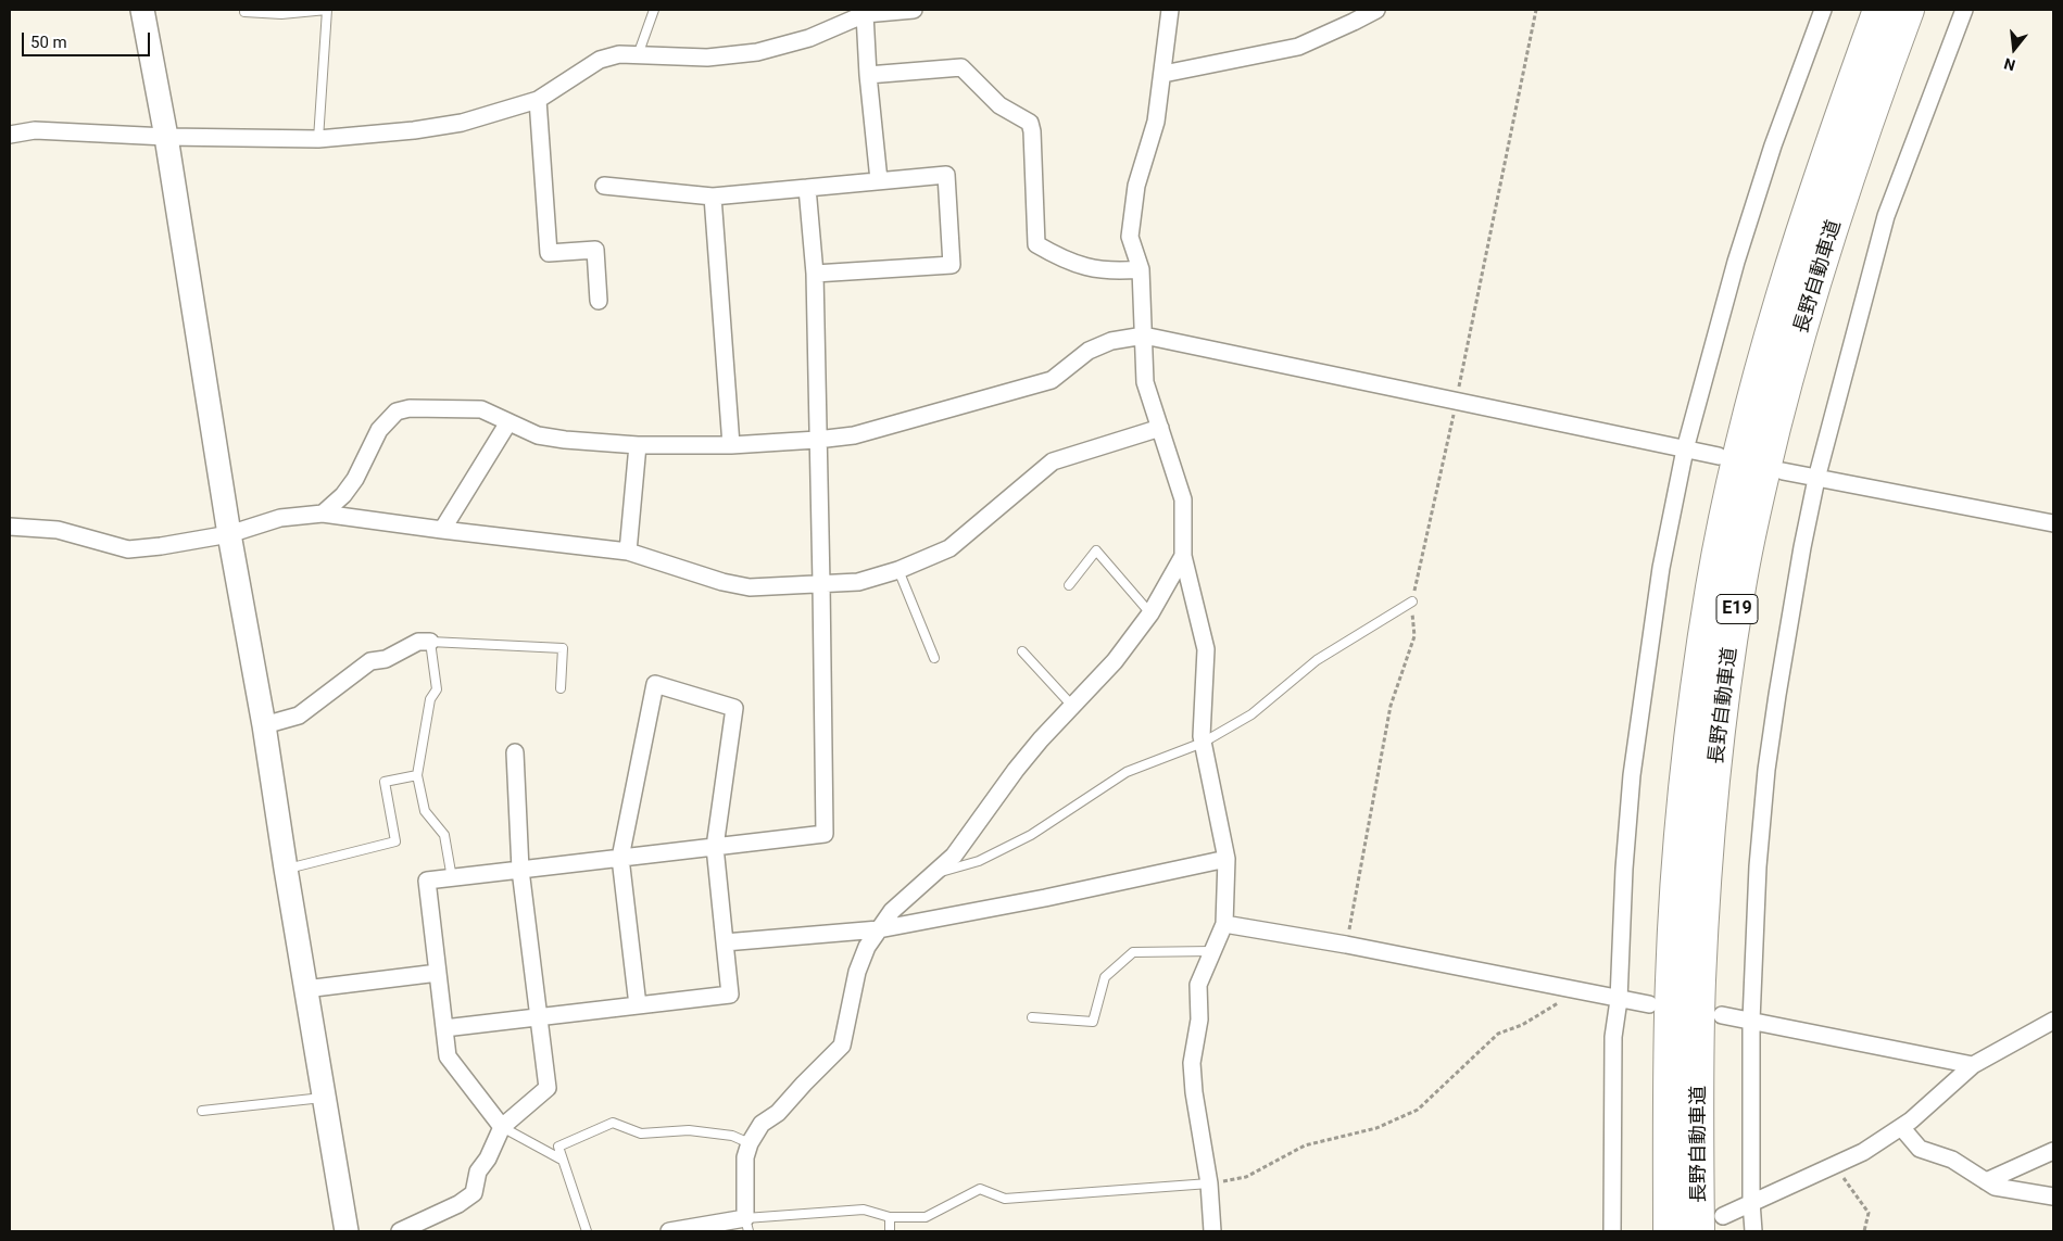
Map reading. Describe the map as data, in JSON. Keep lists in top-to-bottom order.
{
  "streets": {
    "highway": ["長野自動車道", "E19"]
  },
  "scale_bar": "50 m",
  "north": "bottom"
}
